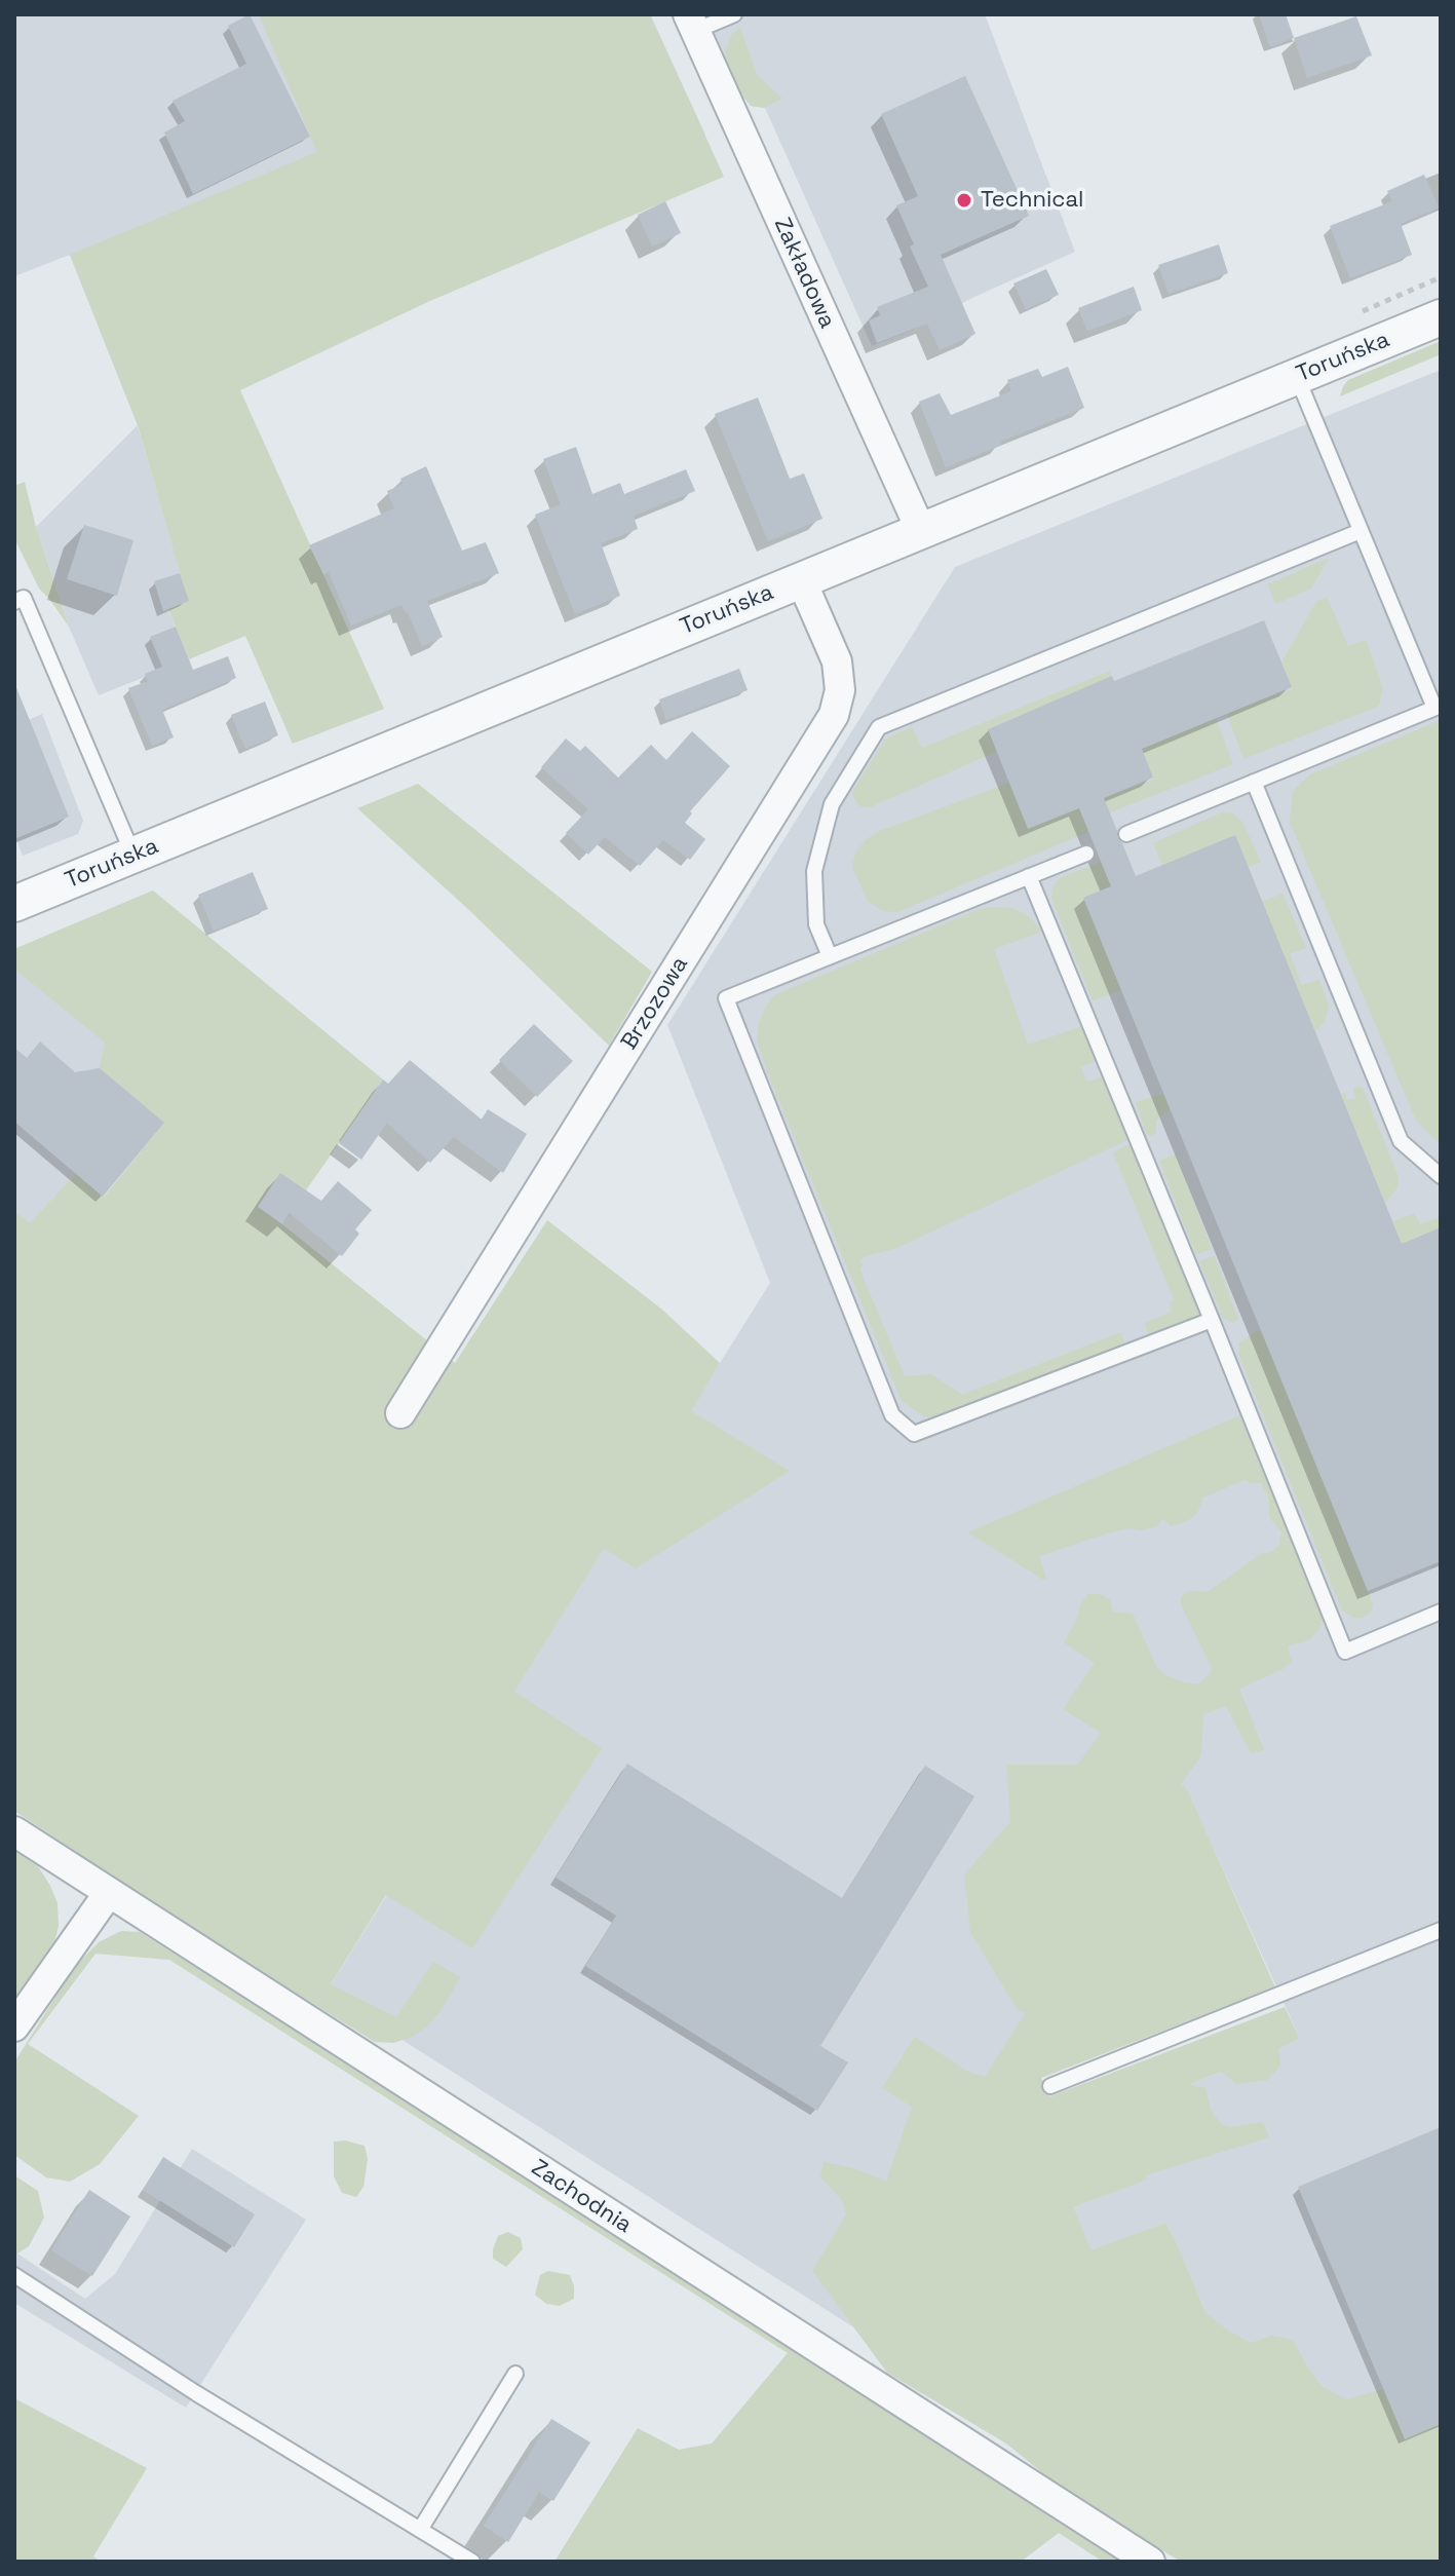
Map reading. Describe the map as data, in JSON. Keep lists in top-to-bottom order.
{
  "streets": {
    "street": [
      "Zakładowa",
      "Toruńska",
      "Brzozowa",
      "Zachodnia"
    ]
  },
  "crossings": [
    ["Zakładowa", "Toruńska"],
    ["Toruńska", "Brzozowa"]
  ],
  "places": ["Technical"]
}
